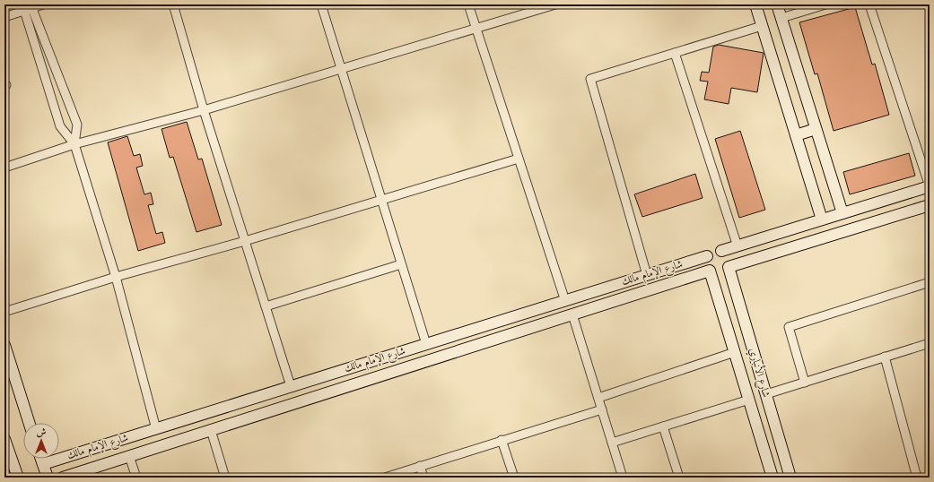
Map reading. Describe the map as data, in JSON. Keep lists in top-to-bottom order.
{
  "streets": {
    "street": ["شارع الإمام مالك", "شارع الأنباري"]
  },
  "crossings": [
    ["شارع الإمام مالك", "شارع الأنباري"]
  ],
  "north": "top"
}
